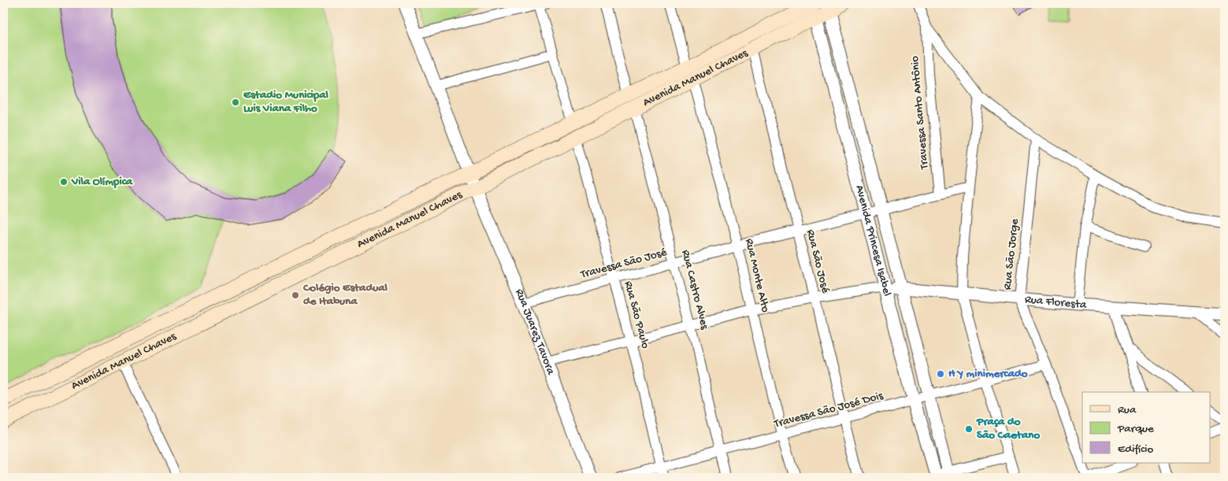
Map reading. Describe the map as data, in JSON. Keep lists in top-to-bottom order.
{
  "streets": {
    "main road": ["Avenida Manuel Chaves"],
    "street": [
      "Travessa Santo Antônio",
      "Avenida Princesa Isabel",
      "Rua São Jorge",
      "Rua São José",
      "Travessa São José",
      "Rua Monte Alto",
      "Rua Castro Alves",
      "Rua Floresta",
      "Rua São Paulo",
      "Rua Juarez Tavora",
      "Travessa São José Dois"
    ]
  },
  "crossings": [
    ["Avenida Manuel Chaves", "Avenida Princesa Isabel"],
    ["Avenida Manuel Chaves", "Rua São José"],
    ["Avenida Manuel Chaves", "Rua Monte Alto"],
    ["Avenida Manuel Chaves", "Rua Castro Alves"],
    ["Avenida Manuel Chaves", "Rua São Paulo"],
    ["Avenida Manuel Chaves", "Rua Juarez Tavora"],
    ["Travessa Santo Antônio", "Travessa São José"],
    ["Avenida Princesa Isabel", "Travessa São José"],
    ["Avenida Princesa Isabel", "Rua Floresta"],
    ["Avenida Princesa Isabel", "Travessa São José Dois"],
    ["Rua São Jorge", "Rua Floresta"],
    ["Rua São Jorge", "Travessa São José Dois"],
    ["Rua São José", "Travessa São José"],
    ["Rua São José", "Travessa São José Dois"],
    ["Travessa São José", "Rua Monte Alto"],
    ["Travessa São José", "Rua Castro Alves"],
    ["Travessa São José", "Rua São Paulo"],
    ["Travessa São José", "Rua Juarez Tavora"],
    ["Rua Monte Alto", "Travessa São José Dois"],
    ["Rua Castro Alves", "Travessa São José Dois"],
    ["Rua São Paulo", "Travessa São José Dois"]
  ],
  "places": [
    "Estadio Municipal Luis Viana Filho",
    "Vila Olímpica",
    "Colégio Estadual de Itabuna",
    "H Y minimercado",
    "Praça do São Caetano"
  ],
  "legend": ["Rua", "Parque", "Edifício"]
}
